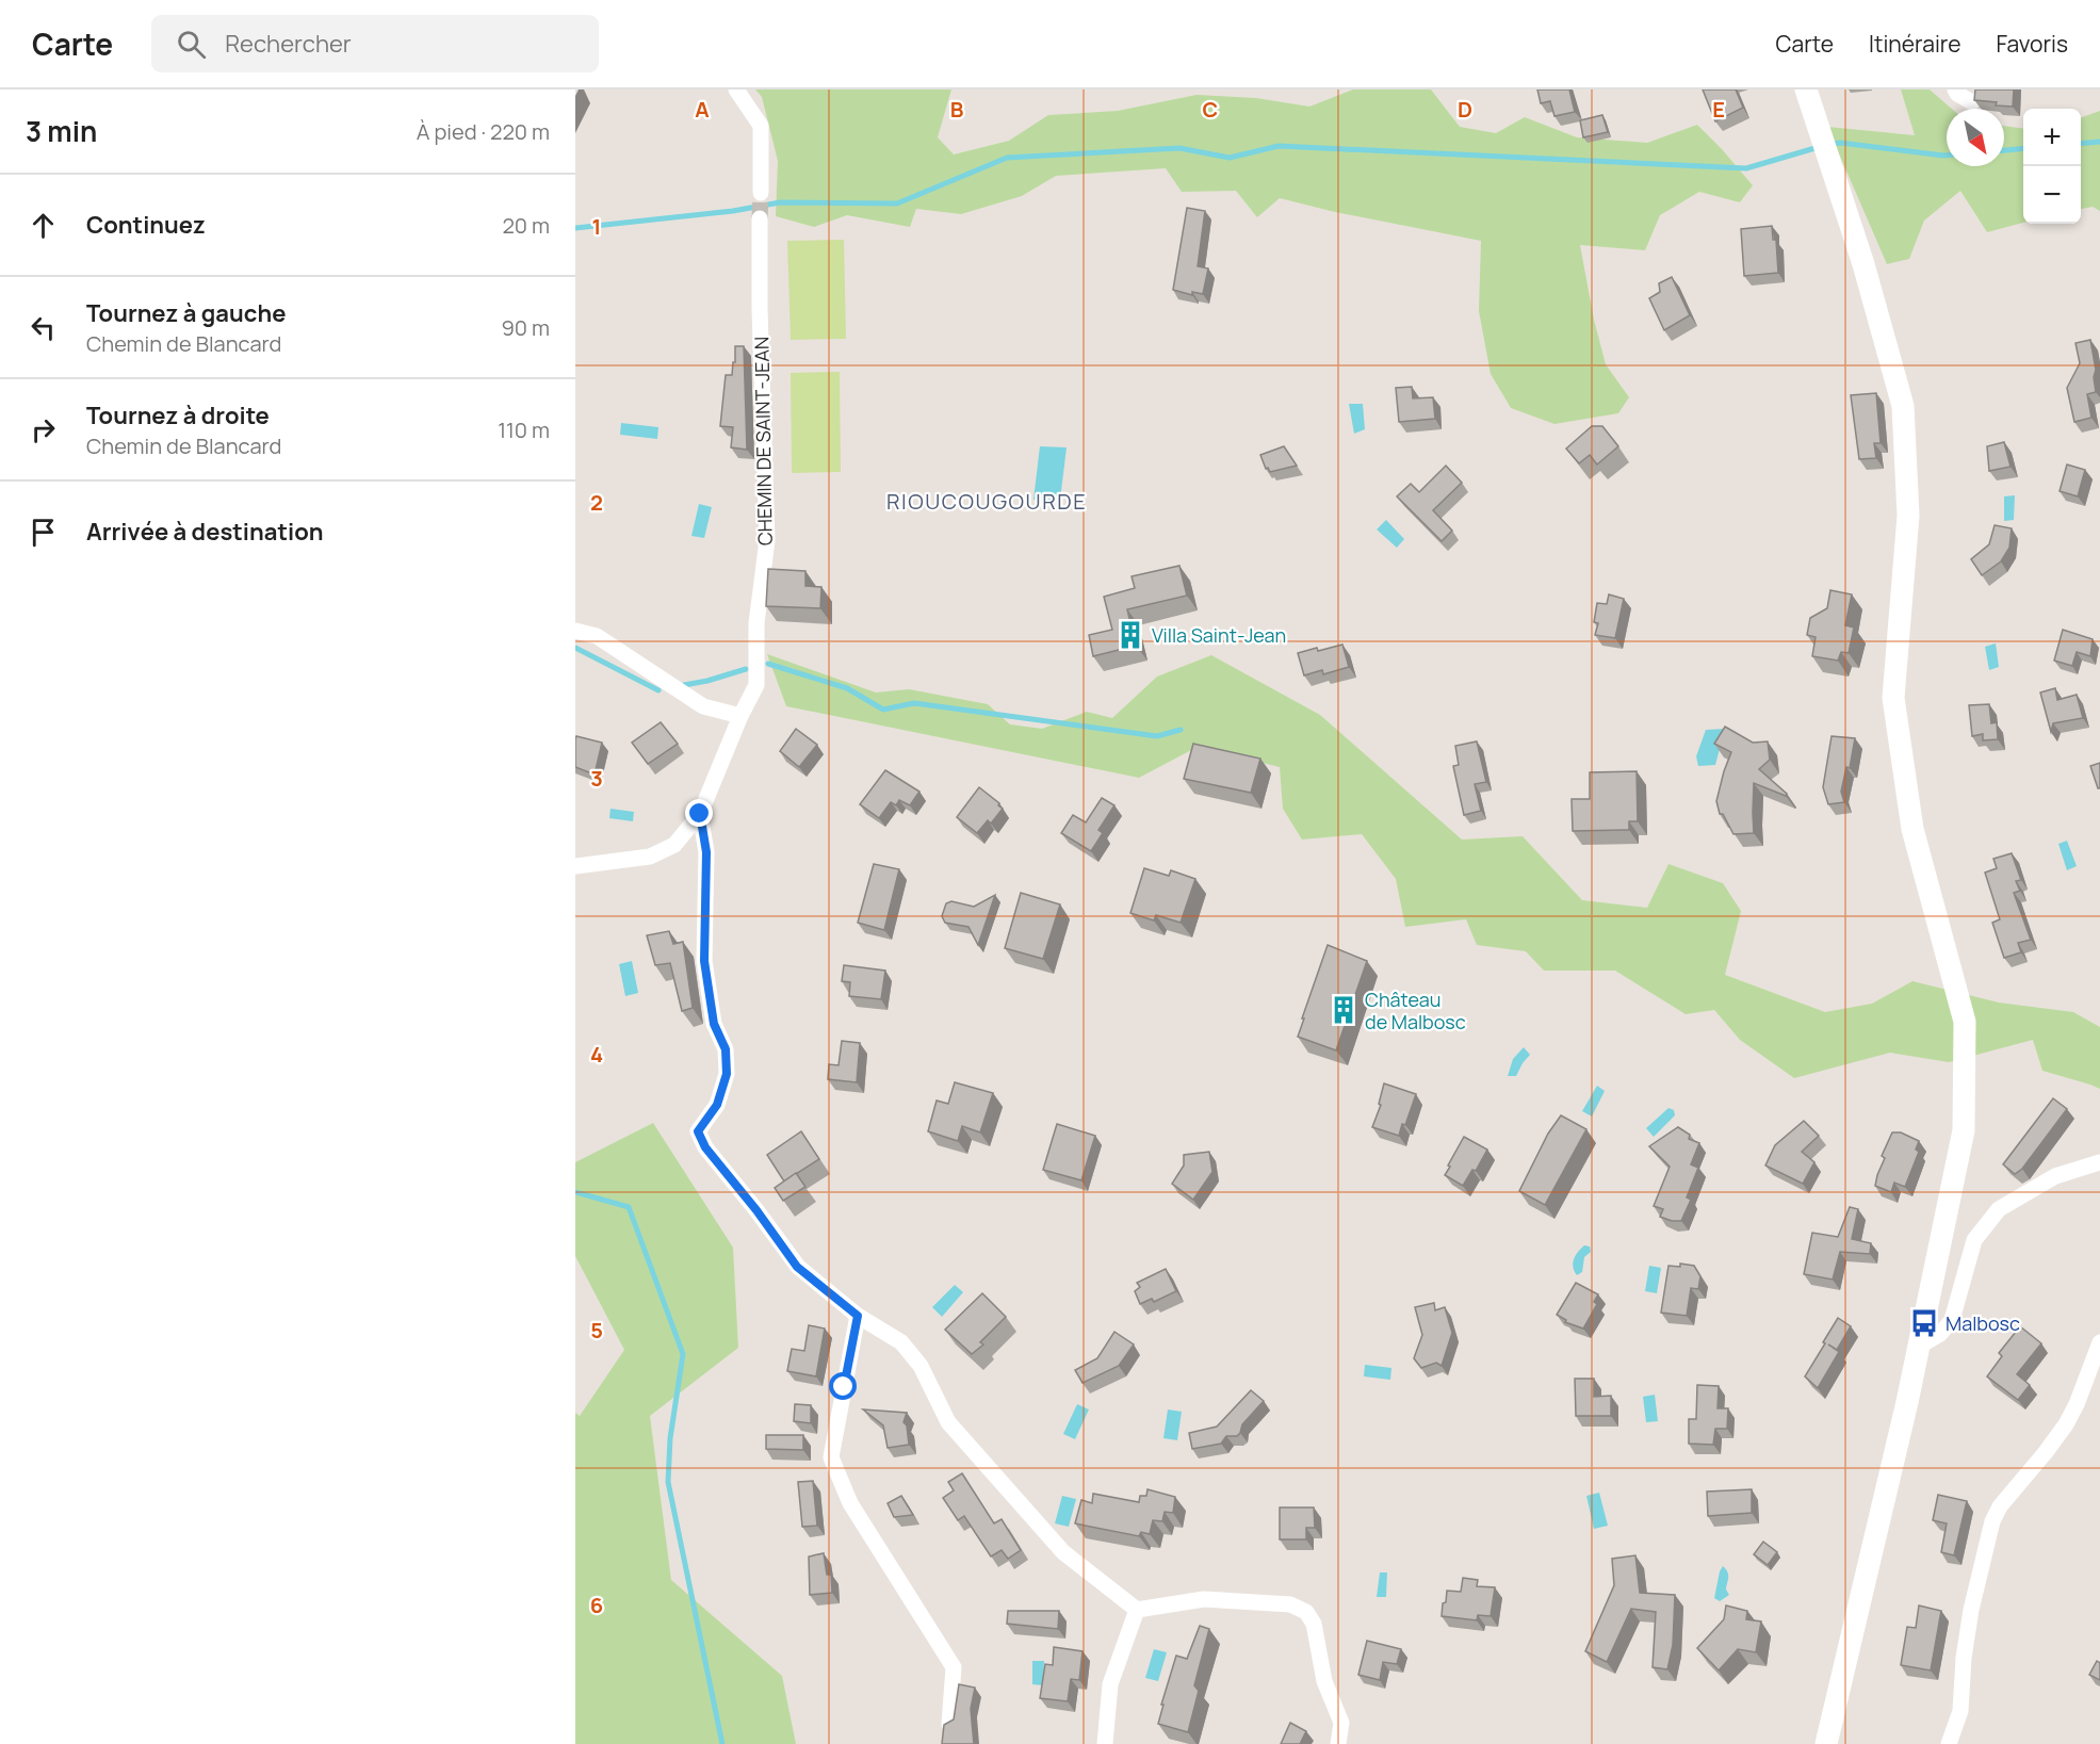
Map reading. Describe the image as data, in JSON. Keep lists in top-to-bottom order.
{
  "streets": {
    "street": ["CHEMIN DE SAINT-JEAN"]
  },
  "districts": ["RIOUCOUGOURDE"],
  "places": {
    "building": ["Villa Saint-Jean", "Château de Malbosc"],
    "bus stop": ["Malbosc"]
  },
  "north": "bottom right",
  "page": {
    "header": "Carte",
    "search": "Rechercher",
    "nav": ["Carte", "Itinéraire", "Favoris"],
    "heading": ["3 min", "À pied · 220 m"],
    "map_buttons": ["+", "−"],
    "list": [
      ["Continuez", "20 m"],
      ["Tournez à gauche", "Chemin de Blancard", "90 m"],
      ["Tournez à droite", "Chemin de Blancard", "110 m"],
      "Arrivée à destination"
    ]
  },
  "grid": {
    "columns": [
      "A",
      "B",
      "C",
      "D",
      "E"
    ],
    "rows": [
      "1",
      "2",
      "3",
      "4",
      "5",
      "6"
    ]
  }
}
